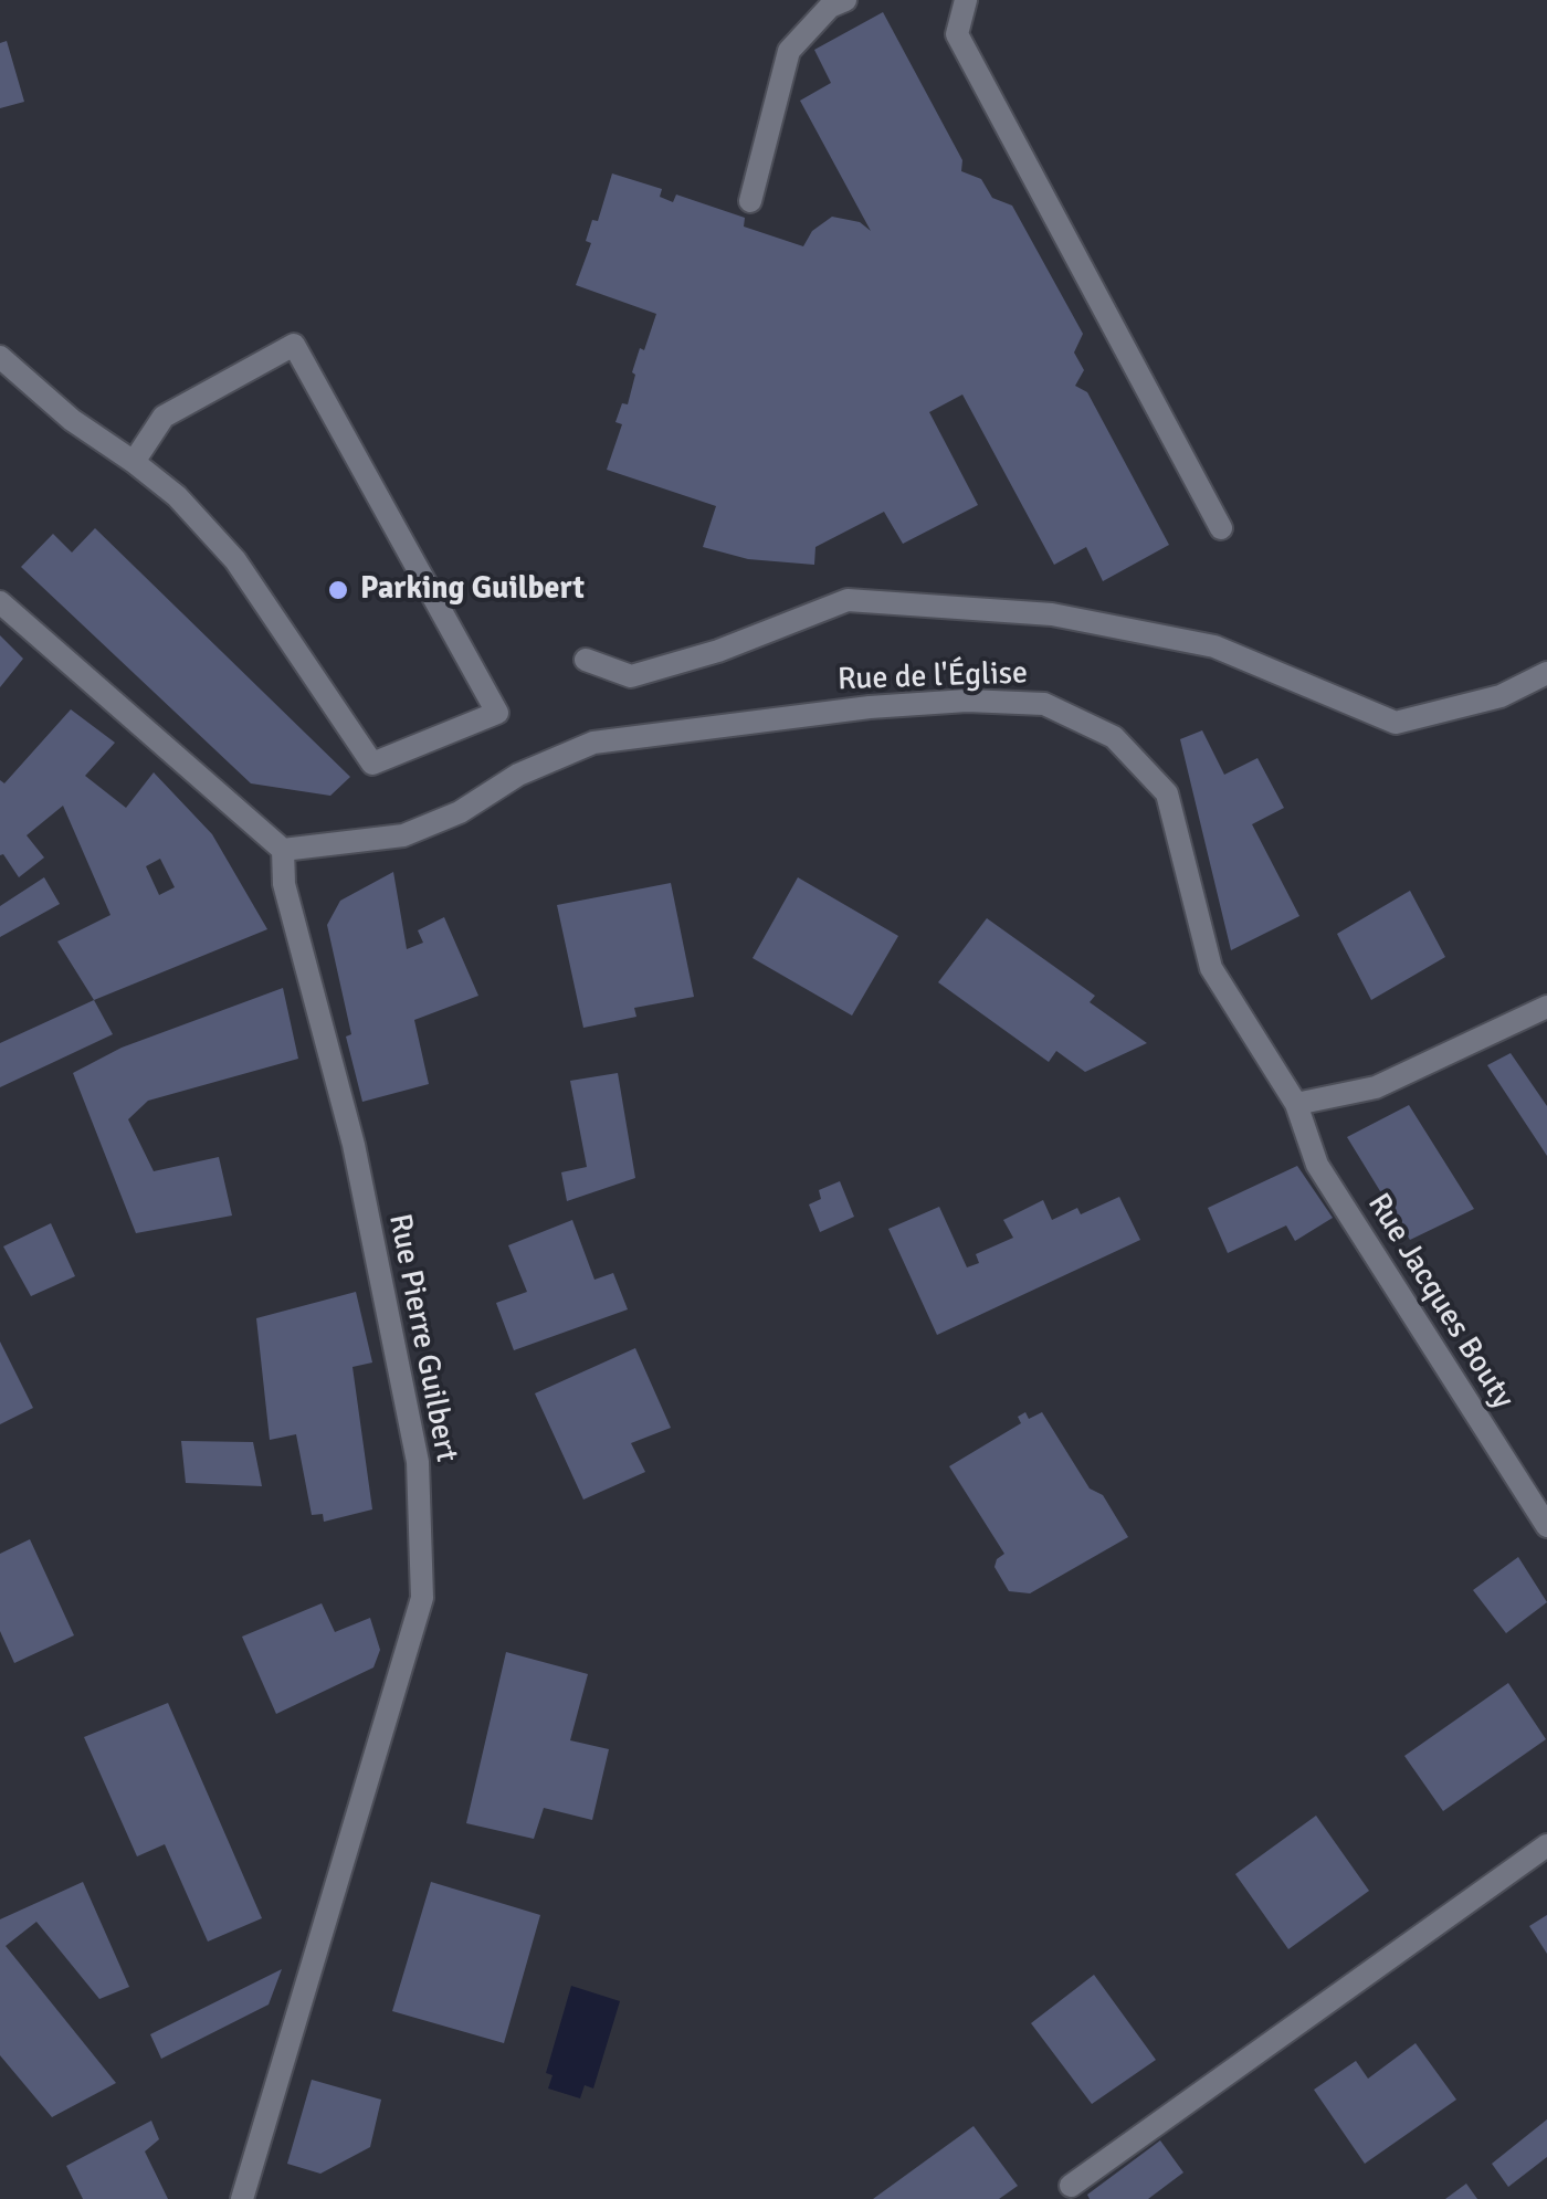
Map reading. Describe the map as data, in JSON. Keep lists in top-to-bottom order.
{
  "streets": {
    "street": ["Rue de l'Église", "Rue Jacques Bouty", "Rue Pierre Guilbert"]
  },
  "crossings": [
    ["Rue de l'Église", "Rue Jacques Bouty"],
    ["Rue de l'Église", "Rue Pierre Guilbert"]
  ],
  "places": ["Parking Guilbert"]
}
